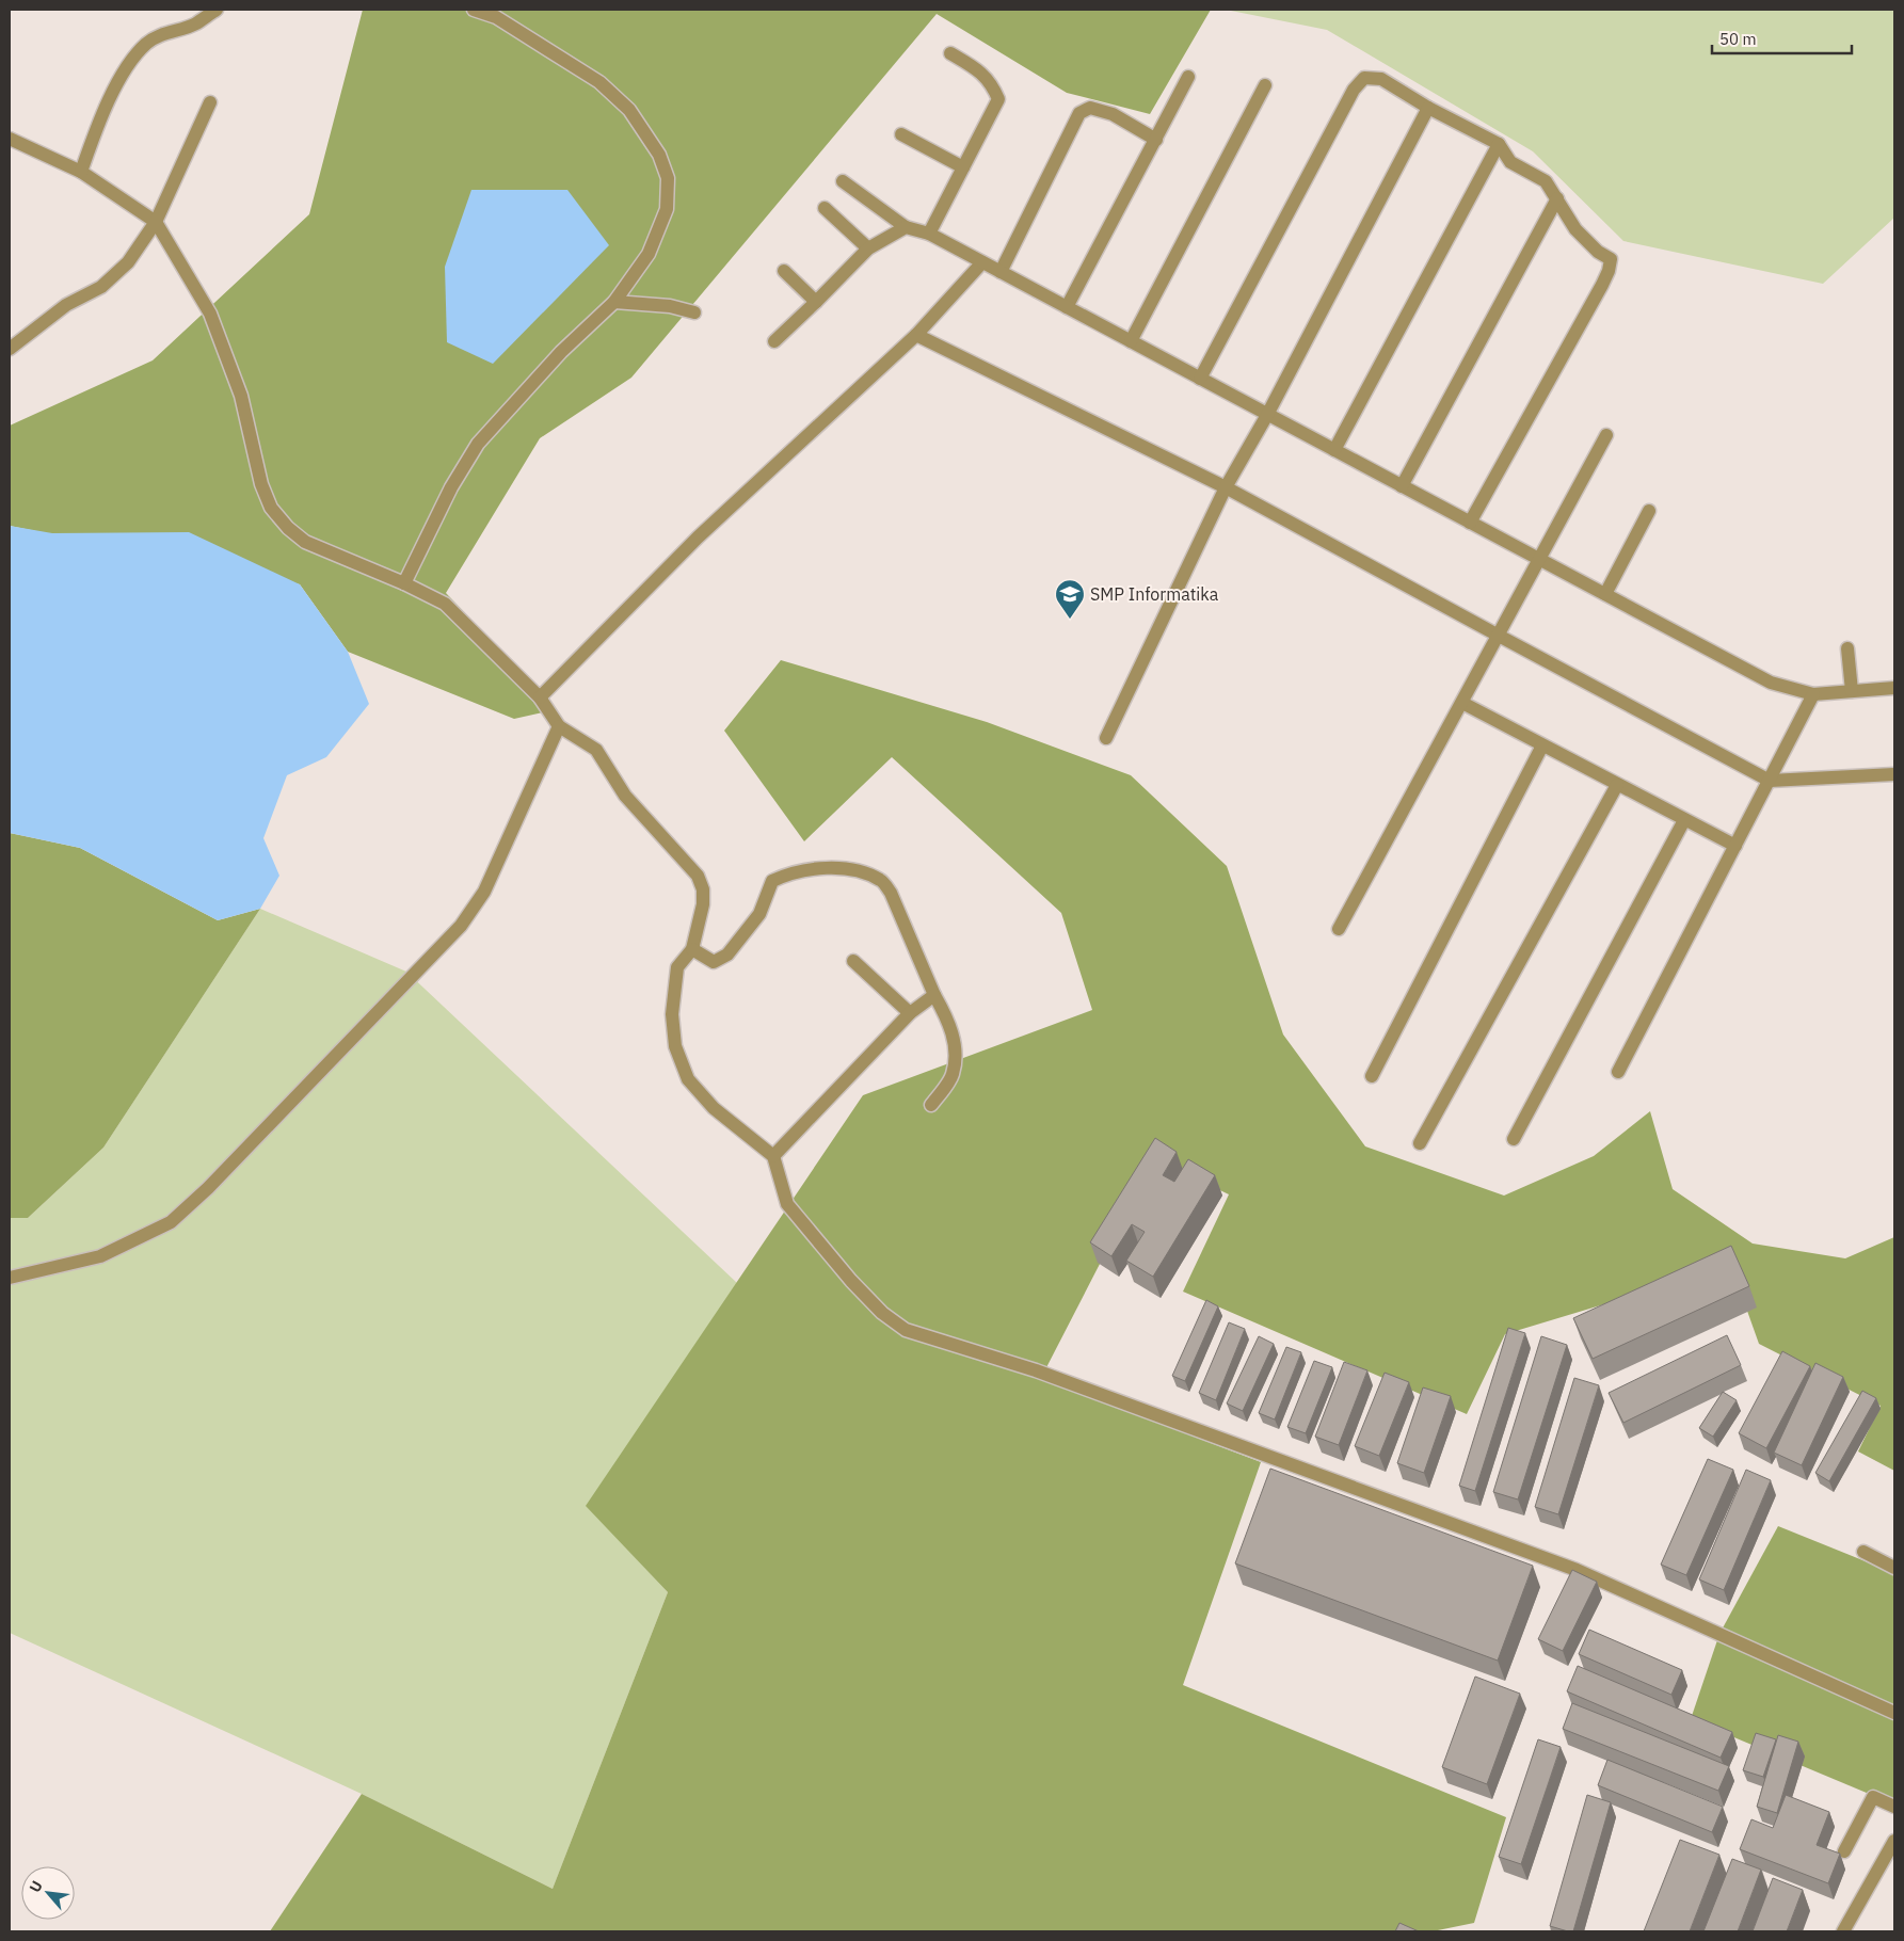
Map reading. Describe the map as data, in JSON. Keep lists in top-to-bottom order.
{
  "places": {
    "school or university": ["SMP Informatika"]
  },
  "scale_bar": "50 m",
  "north": "top left"
}
